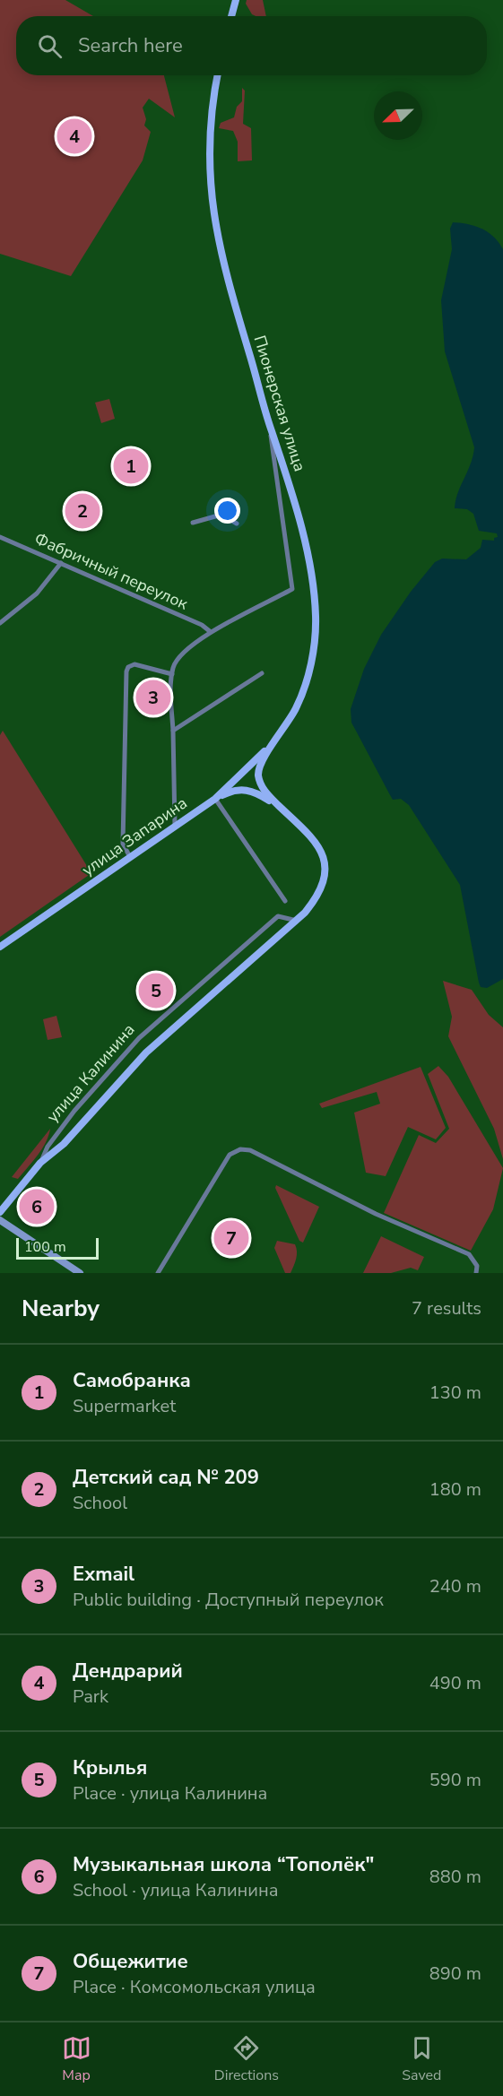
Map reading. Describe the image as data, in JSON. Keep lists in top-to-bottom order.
{
  "streets": {
    "main road": ["Пионерская улица", "улица Запарина", "улица Калинина"],
    "street": ["Фабричный переулок"]
  },
  "crossings": [
    ["Пионерская улица", "улица Запарина"]
  ],
  "scale_bar": "100 m",
  "north": "bottom left",
  "page": {
    "search": "Search here",
    "pins": [
      "4",
      "1",
      "2",
      "3",
      "5",
      "6",
      "7"
    ],
    "scale": "100 m",
    "heading": ["Nearby", "7 results"],
    "list": [
      {
        "mark": "1",
        "name": "Самобранка",
        "note": "Supermarket",
        "value": "130 m"
      },
      {
        "mark": "2",
        "name": "Детский сад № 209",
        "note": "School",
        "value": "180 m"
      },
      {
        "mark": "3",
        "name": "Exmail",
        "note": "Public building · Доступный переулок",
        "value": "240 m"
      },
      {
        "mark": "4",
        "name": "Дендрарий",
        "note": "Park",
        "value": "490 m"
      },
      {
        "mark": "5",
        "name": "Крылья",
        "note": "Place · улица Калинина",
        "value": "590 m"
      },
      {
        "mark": "6",
        "name": "Музыкальная школа “Тополёк\"",
        "note": "School · улица Калинина",
        "value": "880 m"
      },
      {
        "mark": "7",
        "name": "Общежитие",
        "note": "Place · Комсомольская улица",
        "value": "890 m"
      }
    ],
    "nav": ["Map", "Directions", "Saved"]
  }
}
